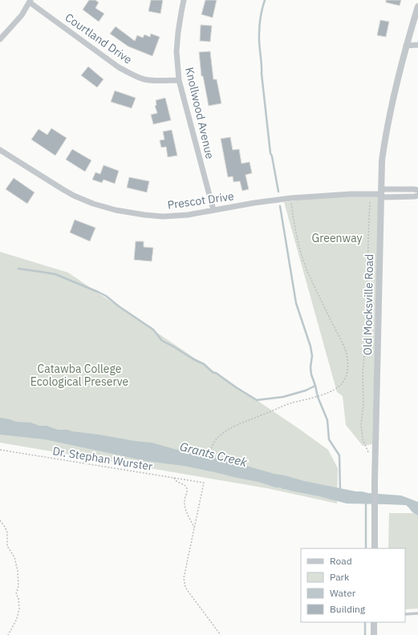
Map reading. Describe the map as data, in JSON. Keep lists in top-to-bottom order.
{
  "streets": {
    "street": [
      "Courtland Drive",
      "Knollwood Avenue",
      "Prescot Drive",
      "Old Mocksville Road"
    ],
    "path": ["Dr. Stephan Wurster"]
  },
  "crossings": [
    ["Courtland Drive", "Knollwood Avenue"],
    ["Knollwood Avenue", "Prescot Drive"],
    ["Prescot Drive", "Old Mocksville Road"]
  ],
  "water": ["Grants Creek"],
  "parks": ["Greenway", "Catawba College Ecological Preserve"],
  "legend": [
    "Road",
    "Park",
    "Water",
    "Building"
  ]
}
